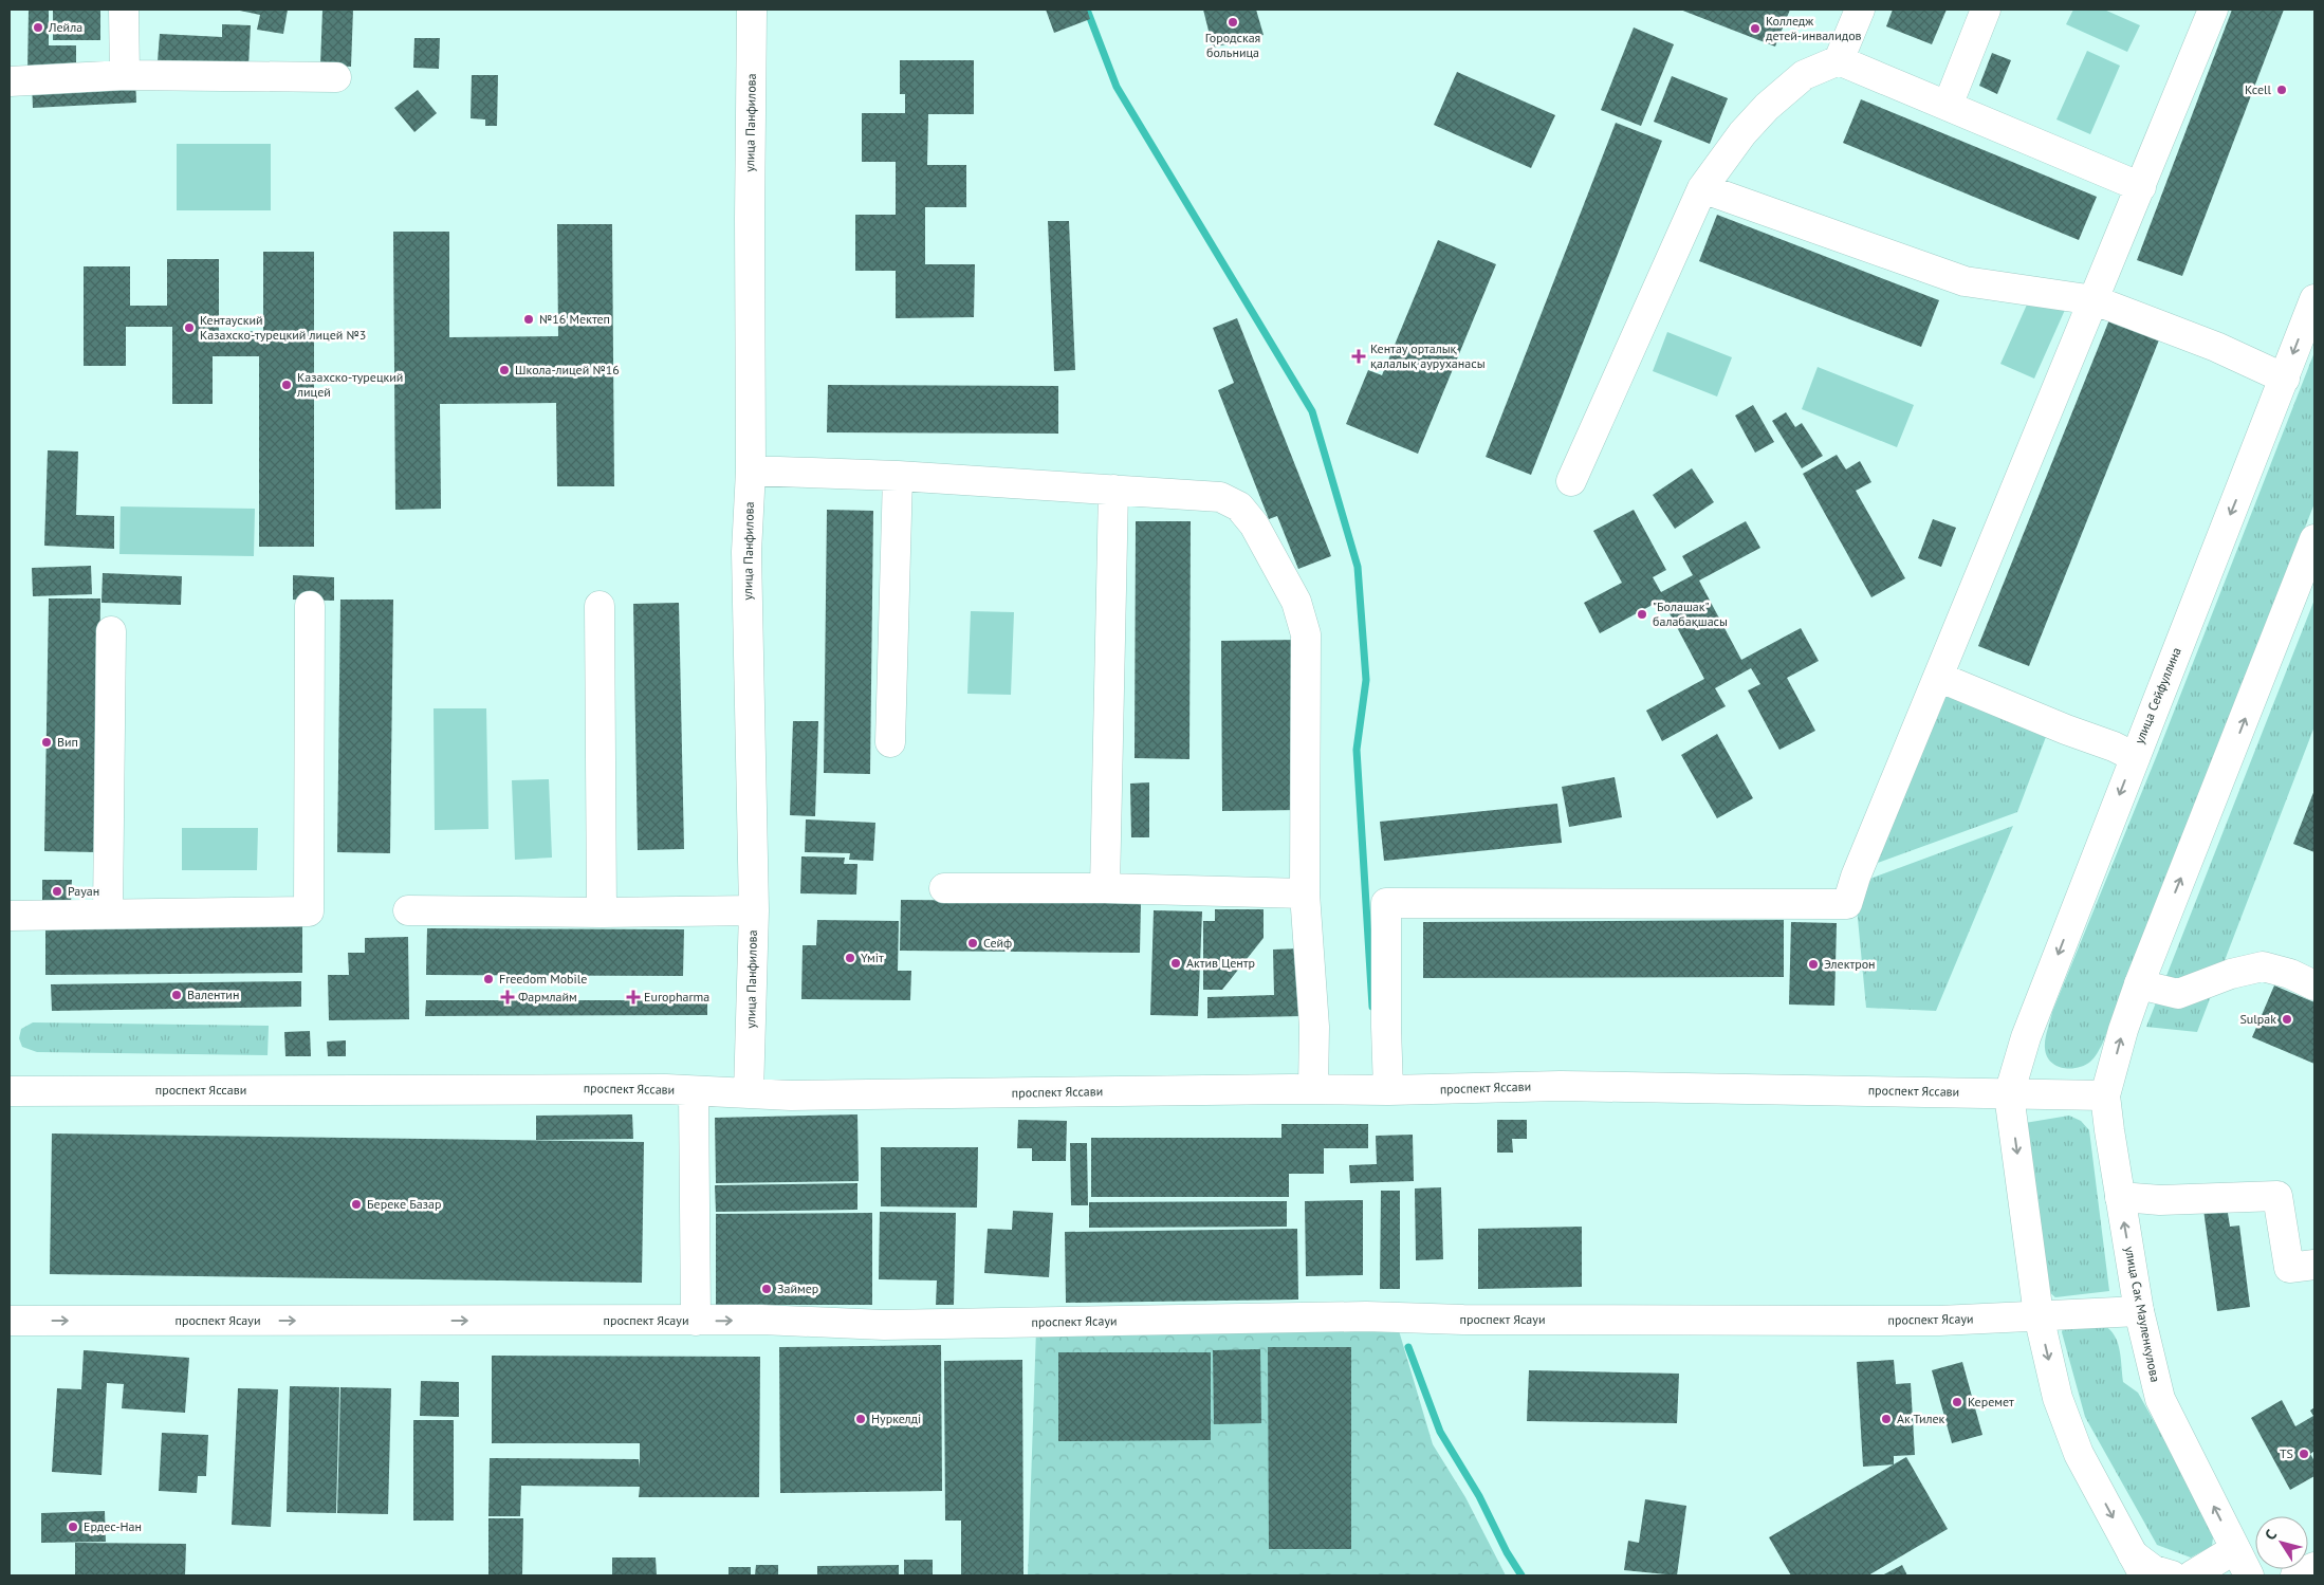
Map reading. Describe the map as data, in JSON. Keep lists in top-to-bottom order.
{
  "streets": {
    "street": [
      "улица Панфилова",
      "улица Сейфуллина",
      "проспект Яссави",
      "улица Сак Мауленкулова",
      "проспект Ясауи"
    ]
  },
  "crossings": [
    ["улица Панфилова", "проспект Яссави"],
    ["улица Сейфуллина", "проспект Яссави"],
    ["проспект Яссави", "улица Сак Мауленкулова"],
    ["улица Сак Мауленкулова", "проспект Ясауи"]
  ],
  "one_way": ["проспект Ясауи"],
  "places": {
    "other": [
      "Городская больница",
      "Лейла",
      "Колледж детей-инвалидов",
      "Kcell",
      "№16 Мектеп",
      "Кентауский Казахско-турецкий лицей №3",
      "Школа-лицей №16",
      "Казахско-турецкий лицей",
      "\"Болашак\" балабақшасы",
      "Вип",
      "Рауан",
      "Сейф",
      "Үміт",
      "Актив Центр",
      "Электрон",
      "Freedom Mobile",
      "Валентин",
      "Sulpak",
      "Береке Базар",
      "Займер",
      "Керемет",
      "Нуркелді",
      "Ак Тилек",
      "TS",
      "Ердес-Нан"
    ],
    "health": ["Кентау орталық қалалық ауруханасы", "Фармлайм", "Europharma"]
  },
  "north": "top left"
}
